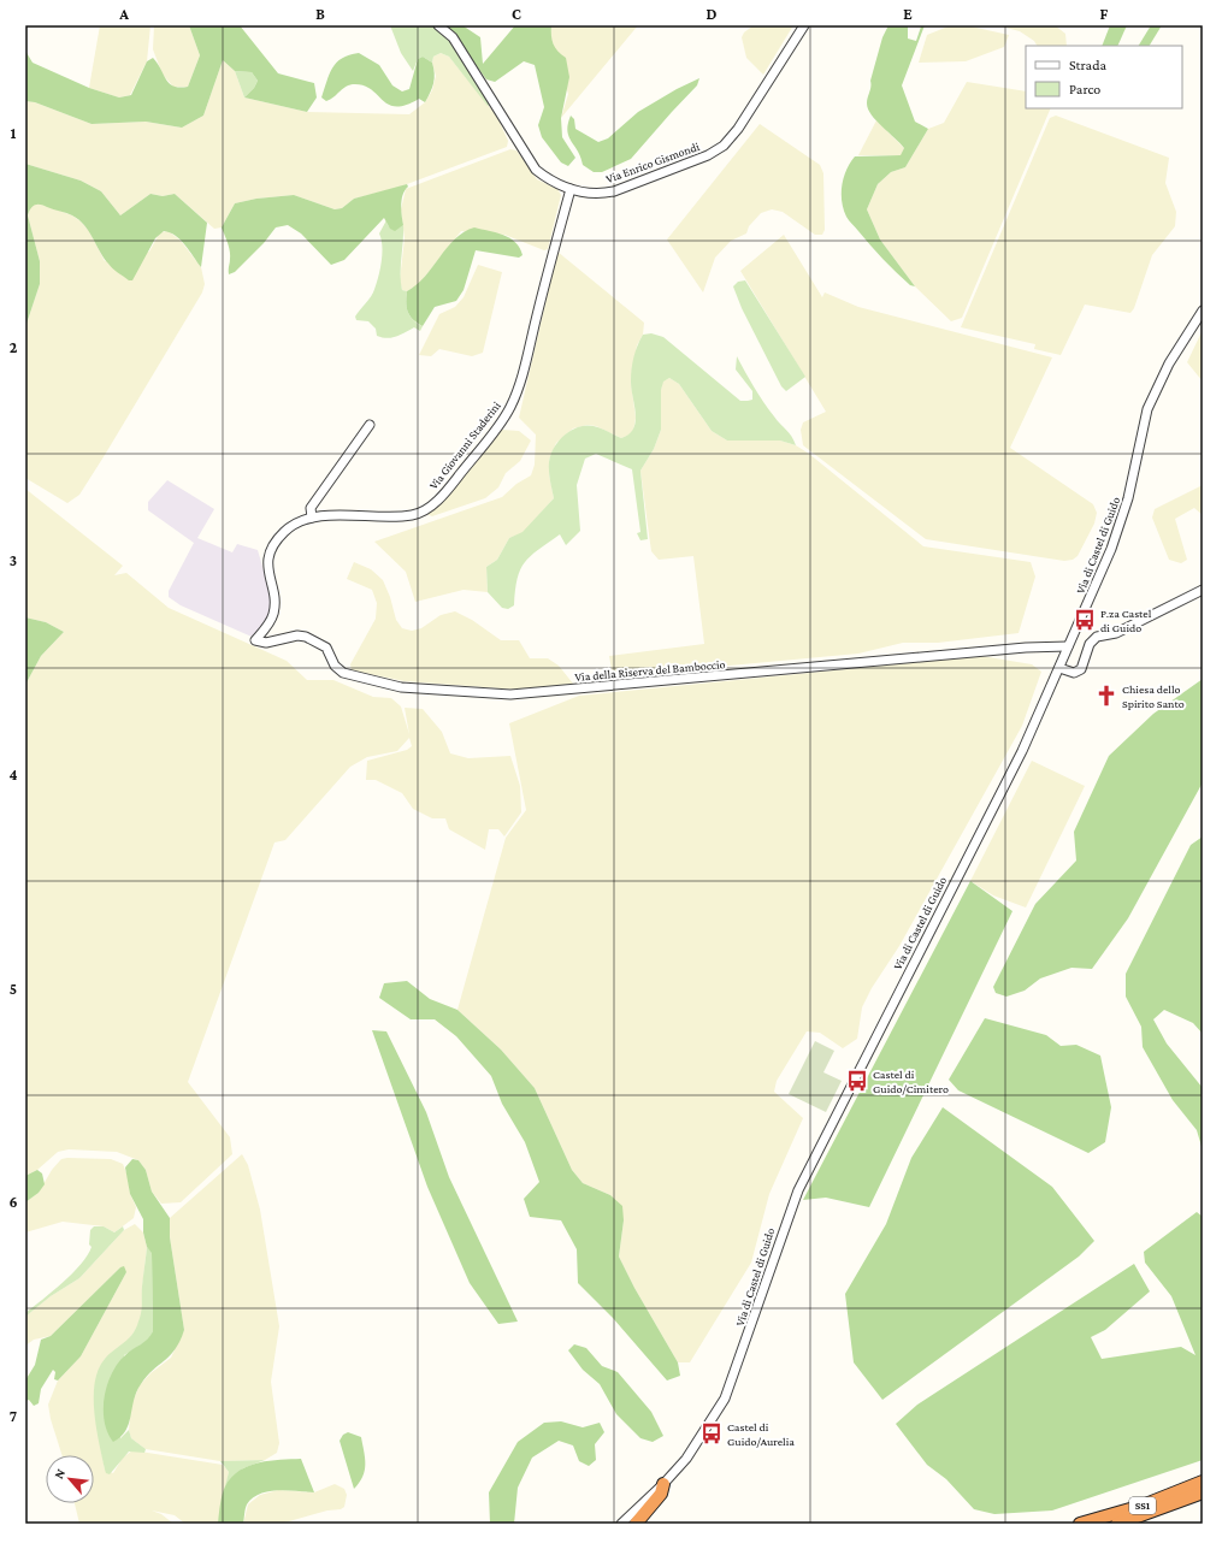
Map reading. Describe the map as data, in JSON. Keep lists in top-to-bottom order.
{
  "streets": {
    "highway": ["SS1"],
    "street": [
      "Via Enrico Gismondi",
      "Via Giovanni Staderini",
      "Via di Castel di Guido",
      "Via della Riserva del Bamboccio"
    ]
  },
  "crossings": [
    ["Via Enrico Gismondi", "Via Giovanni Staderini"],
    ["Via Giovanni Staderini", "Via della Riserva del Bamboccio"],
    ["Via di Castel di Guido", "Via della Riserva del Bamboccio"]
  ],
  "places": {
    "bus stop": ["P.za Castel di Guido", "Castel di Guido/Cimitero", "Castel di Guido/Aurelia"],
    "church": ["Chiesa dello Spirito Santo"]
  },
  "legend": ["Strada", "Parco"],
  "north": "top left",
  "grid": {
    "columns": [
      "A",
      "B",
      "C",
      "D",
      "E",
      "F"
    ],
    "rows": [
      "1",
      "2",
      "3",
      "4",
      "5",
      "6",
      "7"
    ]
  }
}
